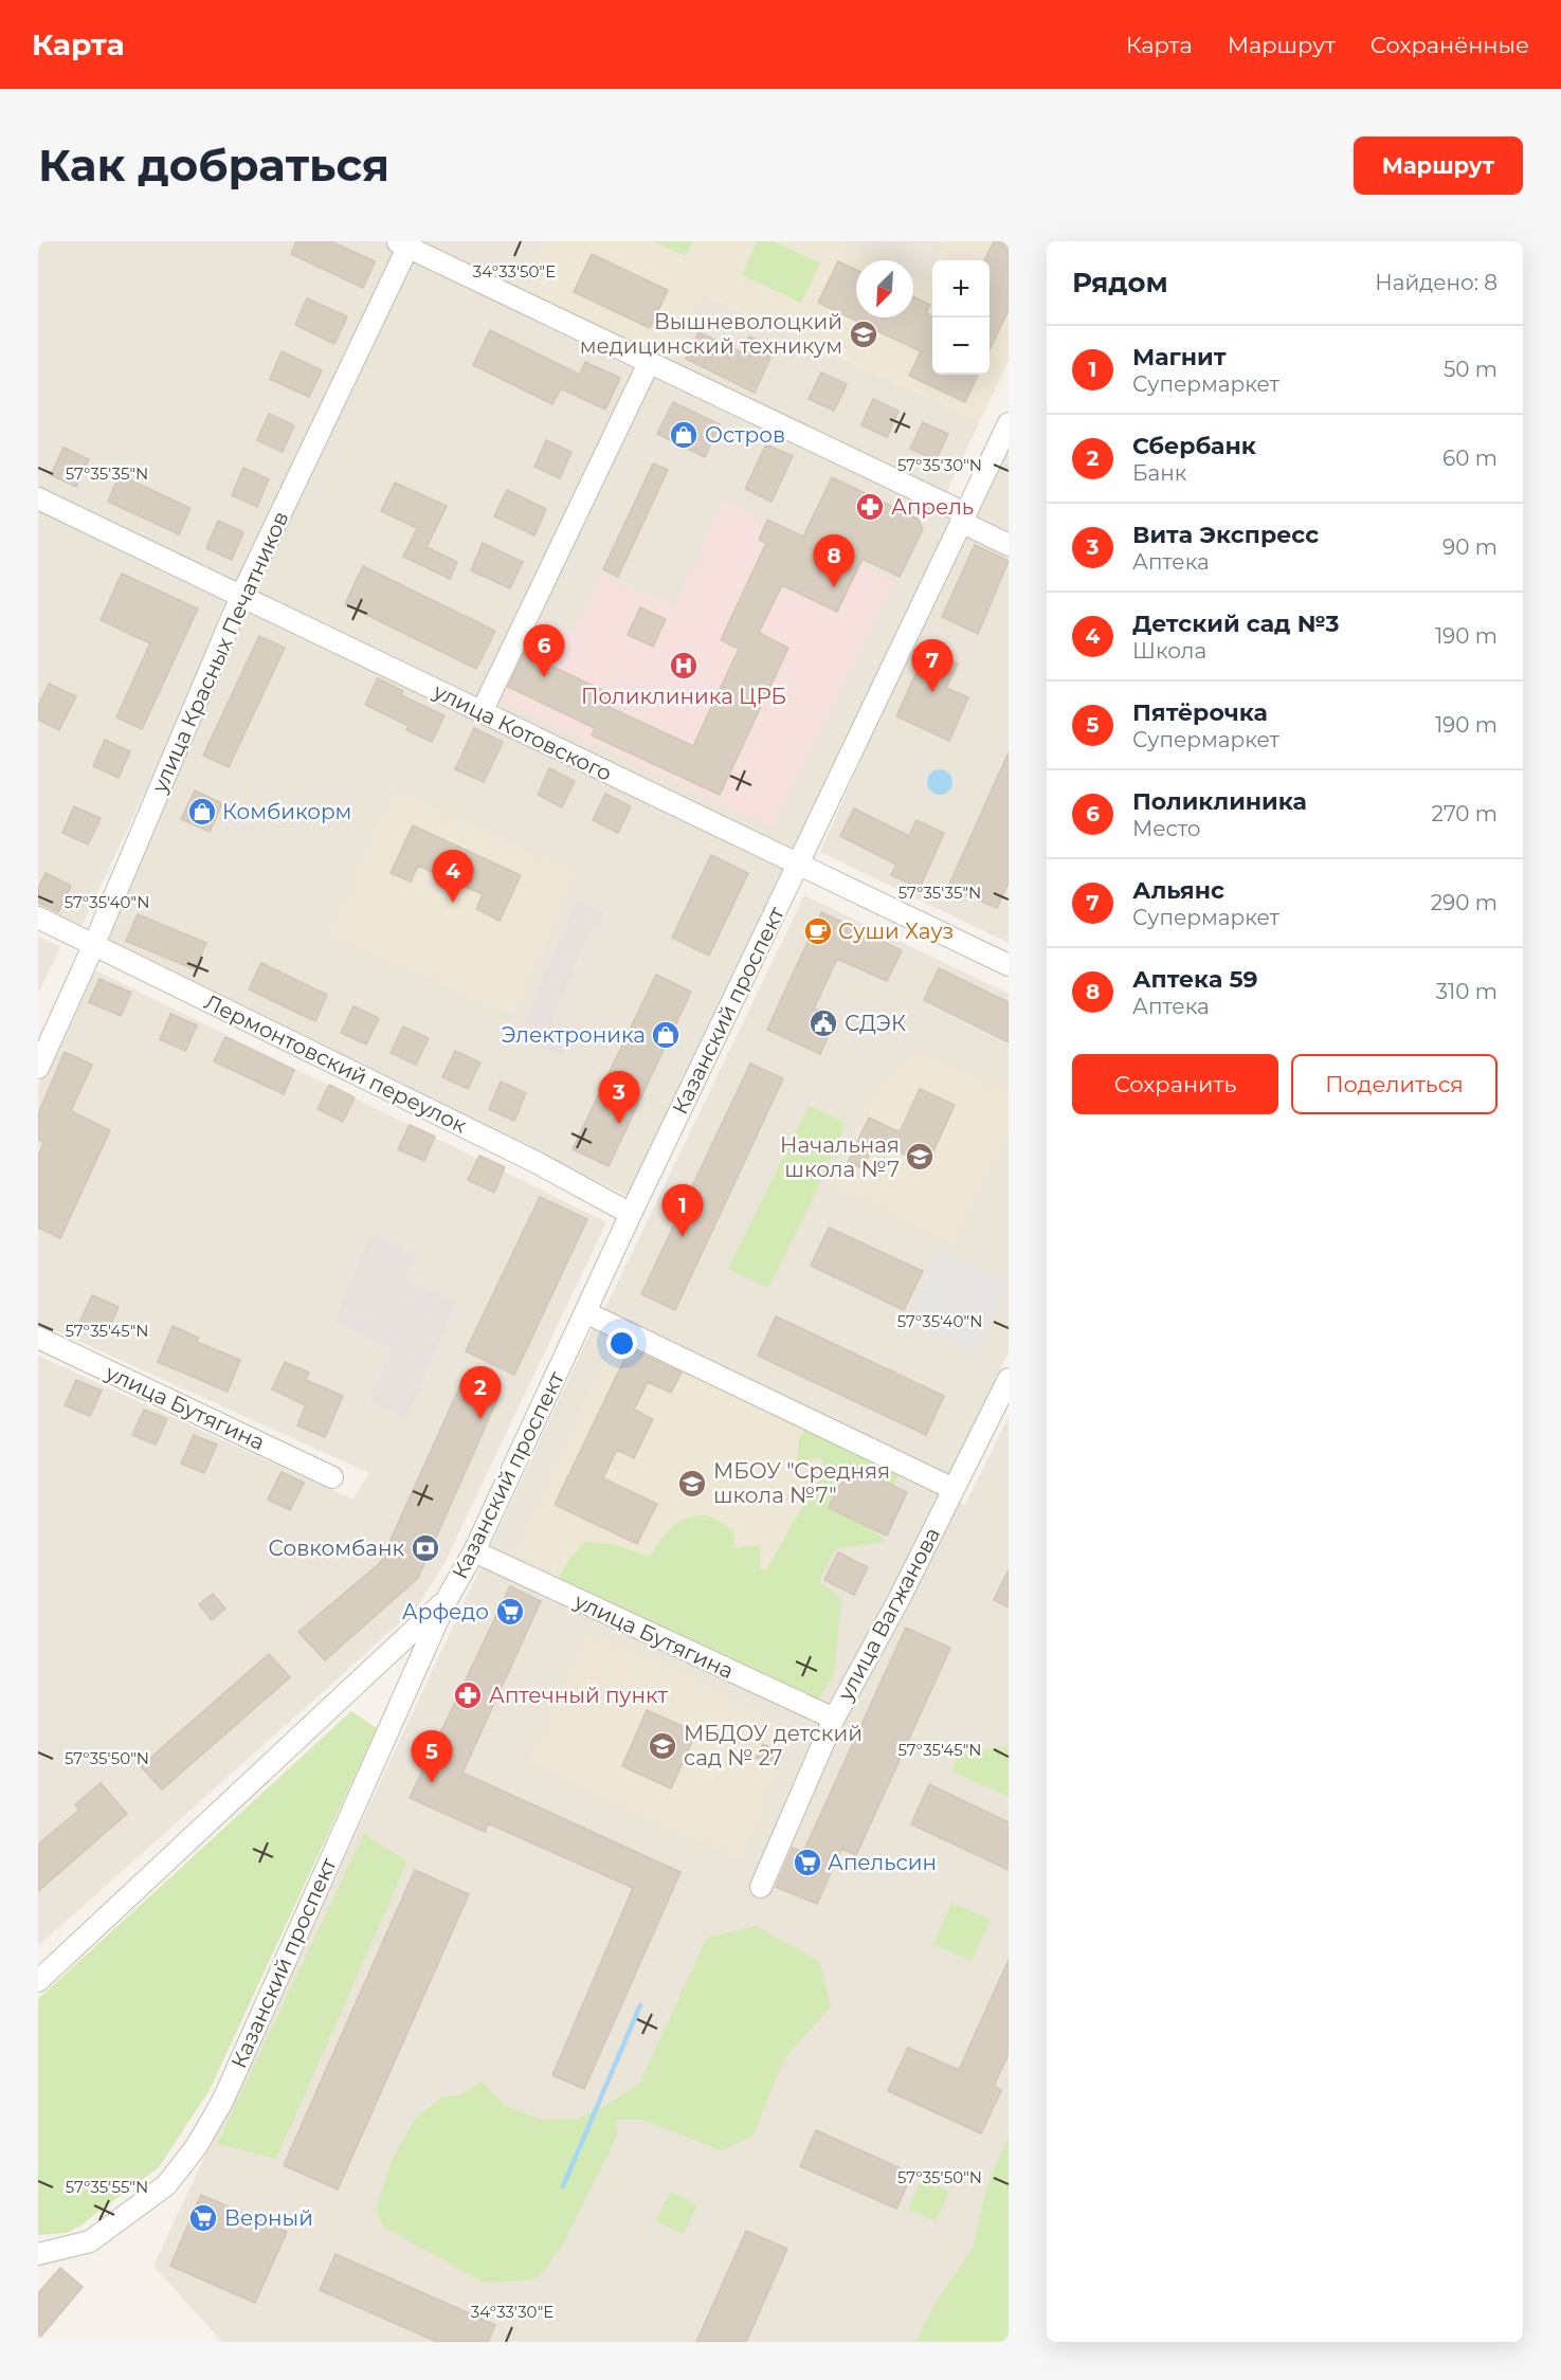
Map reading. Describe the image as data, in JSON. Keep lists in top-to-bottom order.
{
  "streets": {
    "street": [
      "улица Красных Печатников",
      "улица Котовского",
      "Казанский проспект",
      "Лермонтовский переулок",
      "улица Бутягина",
      "улица Вагжанова"
    ]
  },
  "crossings": [
    ["улица Красных Печатников", "улица Котовского"],
    ["улица Красных Печатников", "Лермонтовский переулок"],
    ["улица Котовского", "Казанский проспект"],
    ["Казанский проспект", "Лермонтовский переулок"],
    ["Казанский проспект", "улица Бутягина"],
    ["улица Бутягина", "улица Вагжанова"]
  ],
  "places": {
    "school or university": [
      "Вышневолоцкий медицинский техникум",
      "Начальная школа №7",
      "МБОУ \"Средняя школа №7\"",
      "МБДОУ детский сад № 27"
    ],
    "shop": ["Остров", "Комбикорм", "Электроника"],
    "pharmacy": ["Апрель", "Аптечный пункт"],
    "hospital": ["Поликлиника ЦРБ"],
    "cafe": ["Суши Хауз"],
    "public building": ["СДЭК"],
    "bank": ["Совкомбанк"],
    "supermarket": ["Арфедо", "Апельсин", "Верный"]
  },
  "north": "bottom left",
  "page": {
    "header": "Карта",
    "nav": ["Карта", "Маршрут", "Сохранённые"],
    "buttons": [
      "Маршрут",
      ["Сохранить", "Поделиться"]
    ],
    "title": "Как добраться",
    "heading": ["Рядом", "Найдено: 8"],
    "map_buttons": ["+", "−"],
    "list": [
      {
        "mark": "1",
        "name": "Магнит",
        "note": "Супермаркет",
        "value": "50 m"
      },
      {
        "mark": "2",
        "name": "Сбербанк",
        "note": "Банк",
        "value": "60 m"
      },
      {
        "mark": "3",
        "name": "Вита Экспресс",
        "note": "Аптека",
        "value": "90 m"
      },
      {
        "mark": "4",
        "name": "Детский сад №3",
        "note": "Школа",
        "value": "190 m"
      },
      {
        "mark": "5",
        "name": "Пятёрочка",
        "note": "Супермаркет",
        "value": "190 m"
      },
      {
        "mark": "6",
        "name": "Поликлиника",
        "note": "Место",
        "value": "270 m"
      },
      {
        "mark": "7",
        "name": "Альянс",
        "note": "Супермаркет",
        "value": "290 m"
      },
      {
        "mark": "8",
        "name": "Аптека 59",
        "note": "Аптека",
        "value": "310 m"
      }
    ],
    "pins": [
      "8",
      "6",
      "7",
      "4",
      "3",
      "1",
      "2",
      "5"
    ]
  },
  "coordinates": [
    "34°33'50\"E",
    "57°35'30\"N",
    "57°35'35\"N",
    "57°35'40\"N",
    "57°35'45\"N",
    "57°35'50\"N",
    "57°35'55\"N",
    "34°33'30\"E"
  ]
}
